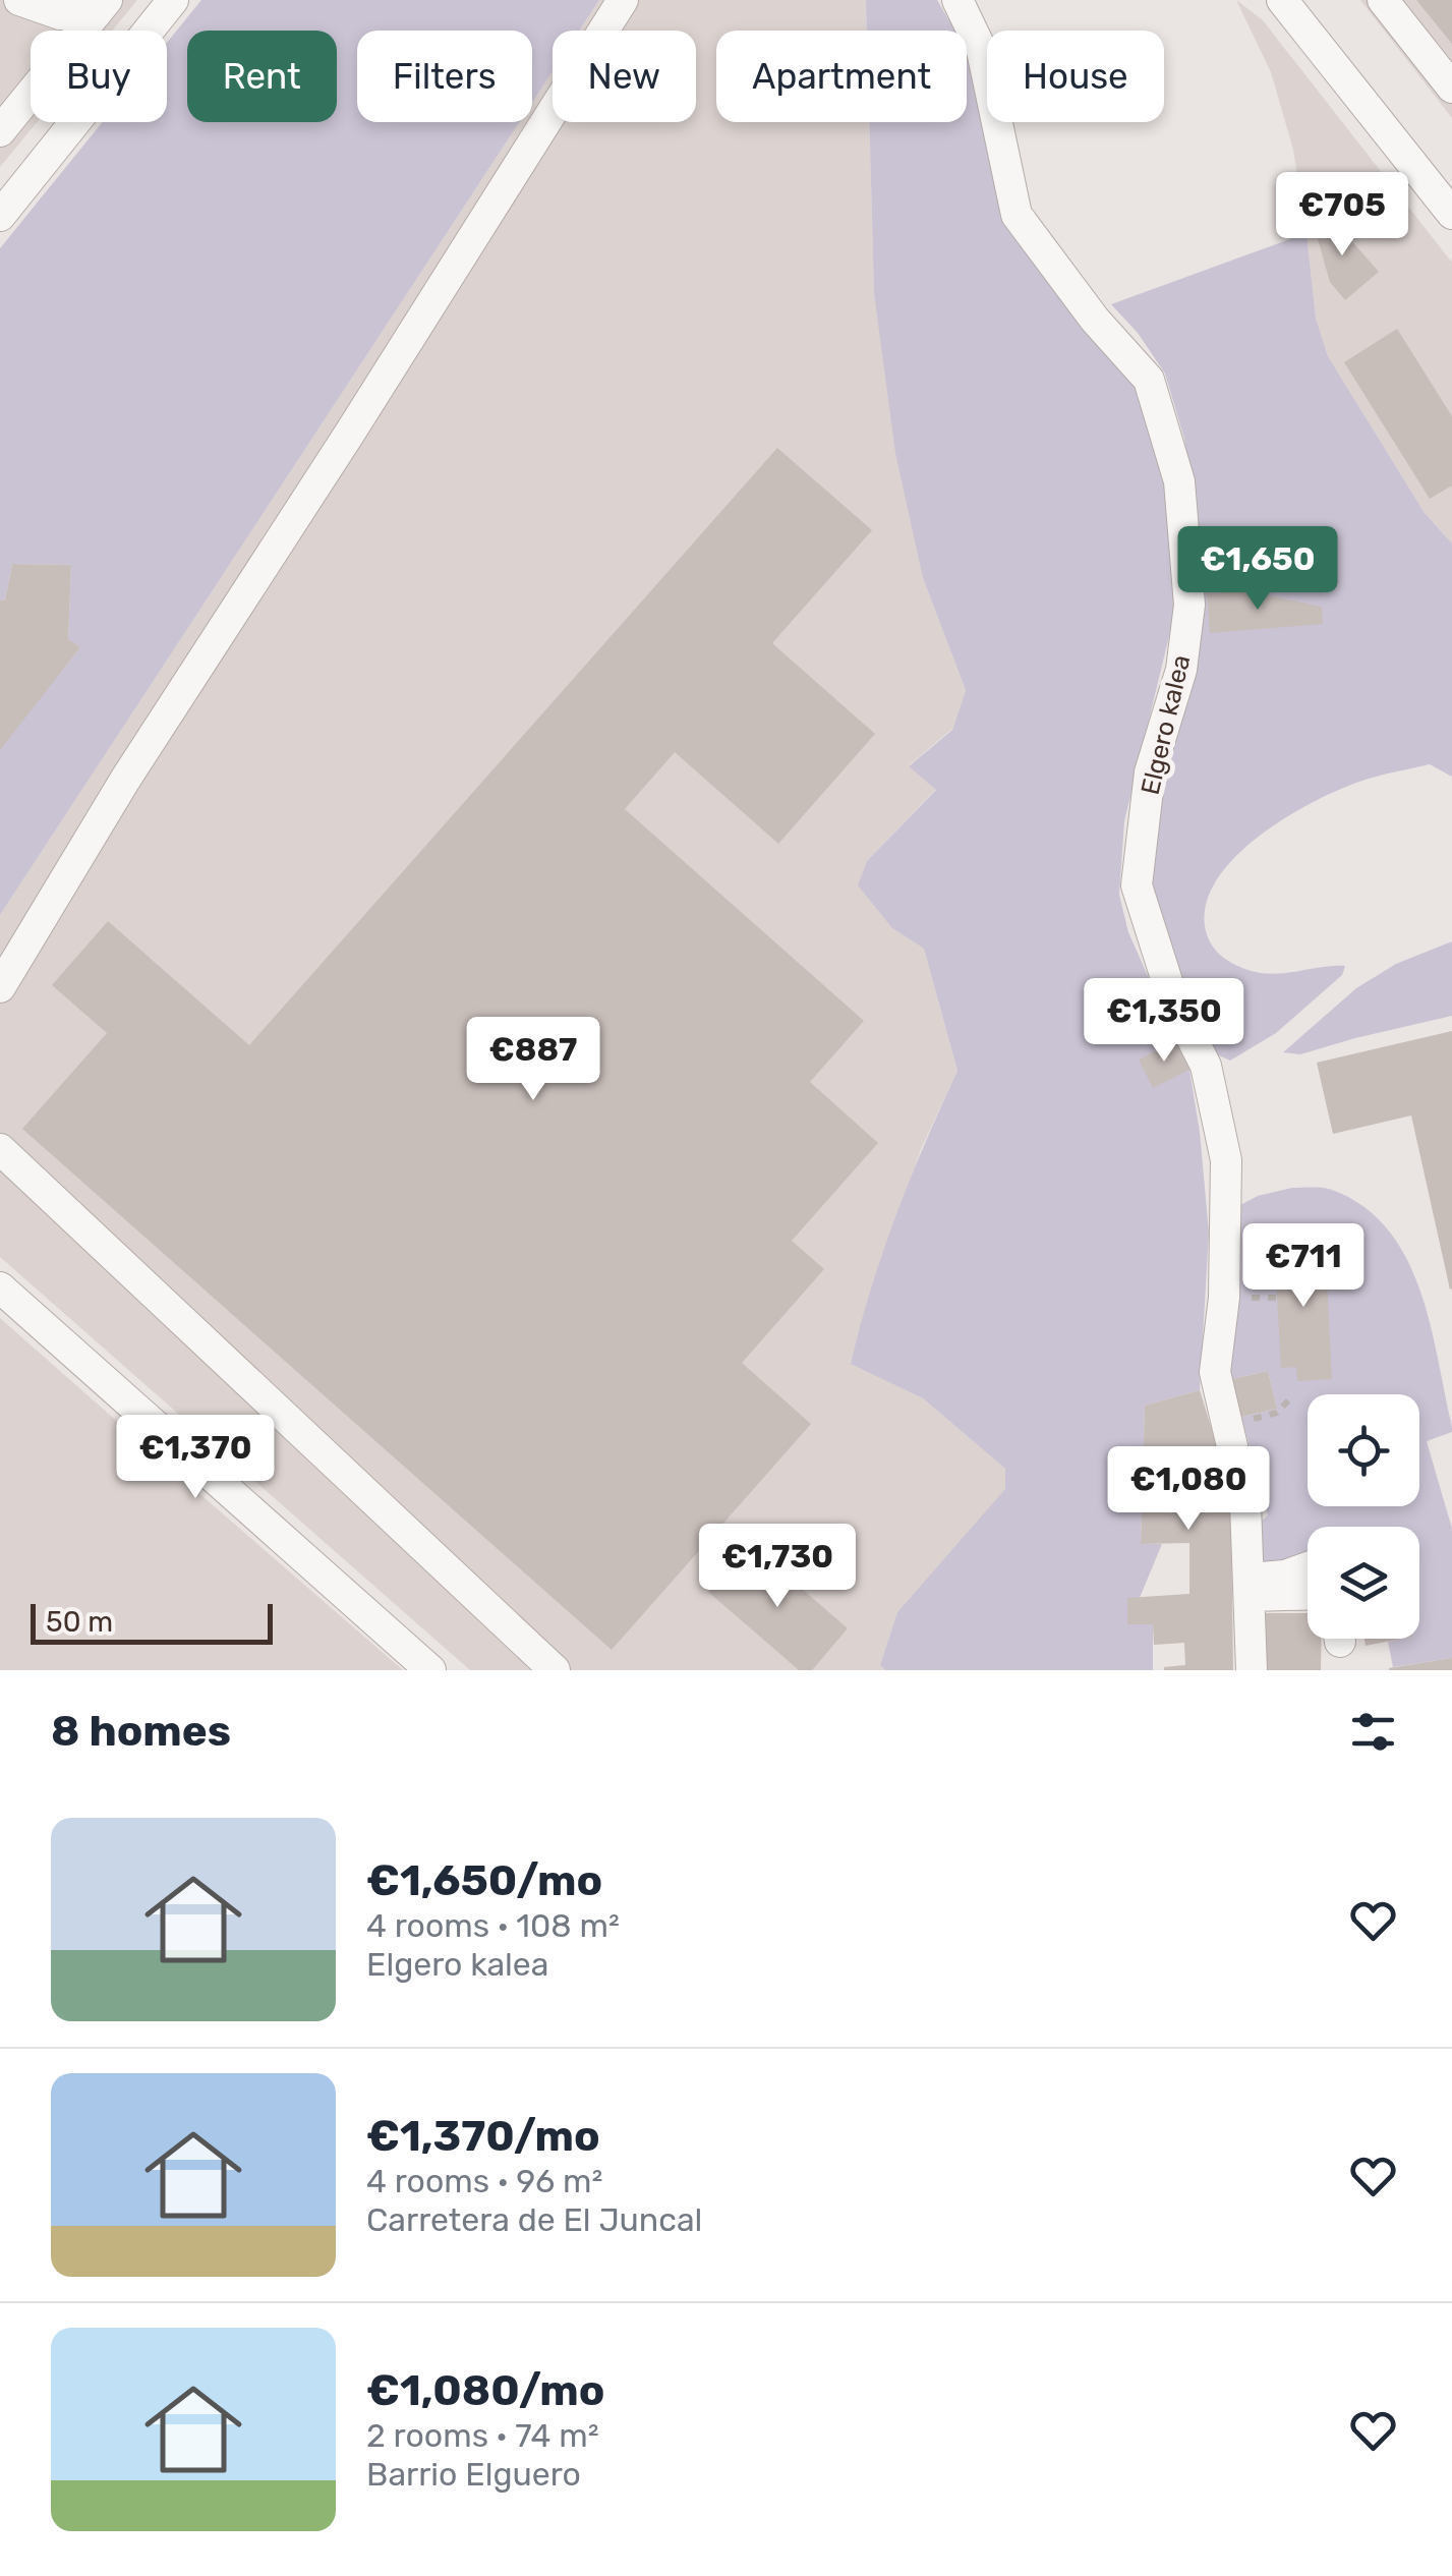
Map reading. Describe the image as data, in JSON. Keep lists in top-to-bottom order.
{
  "streets": {
    "street": ["Elgero kalea"]
  },
  "scale_bar": "50 m",
  "page": {
    "chip": [
      "Buy",
      "Rent",
      "Filters",
      "New",
      "Apartment",
      "House"
    ],
    "price": [
      "€705",
      "€1,650",
      "€1,350",
      "€887",
      "€711",
      "€1,370",
      "€1,080",
      "€1,730"
    ],
    "scale": "50 m",
    "heading": "8 homes",
    "list": [
      {
        "name": "€1,650/mo",
        "note": "4 rooms · 108 m² · Elgero kalea"
      },
      {
        "name": "€1,370/mo",
        "note": "4 rooms · 96 m² · Carretera de El Juncal"
      },
      {
        "name": "€1,080/mo",
        "note": "2 rooms · 74 m² · Barrio Elguero"
      }
    ]
  }
}
